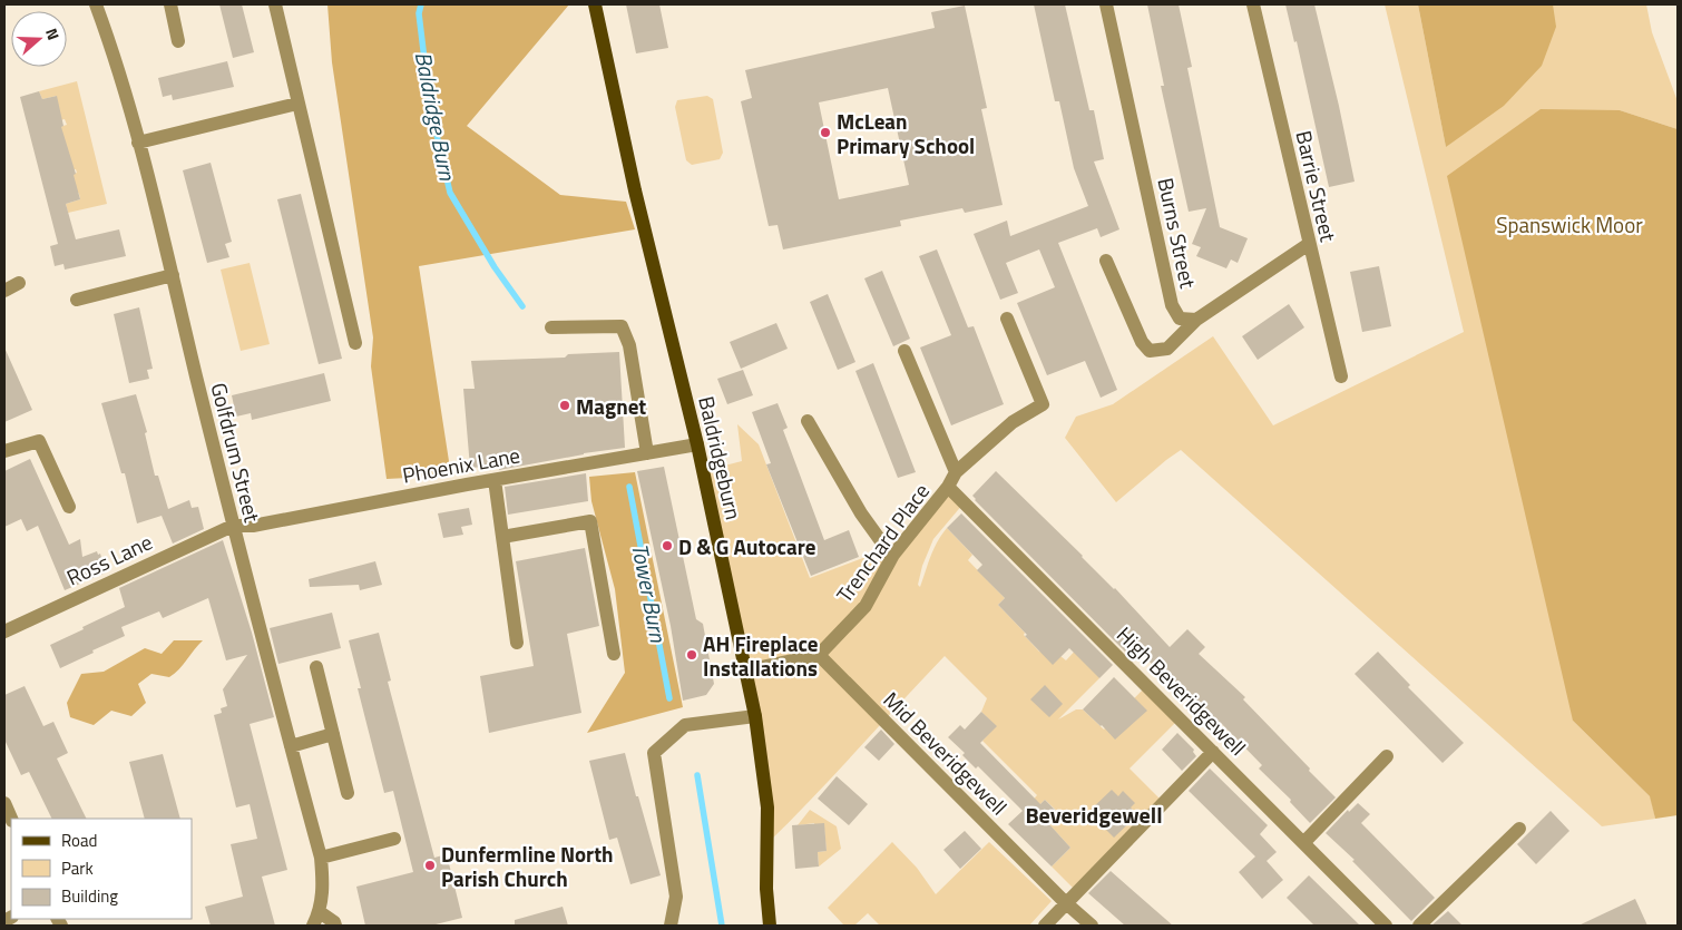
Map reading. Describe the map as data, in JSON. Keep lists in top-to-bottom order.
{
  "streets": {
    "main road": ["Baldridgeburn"],
    "street": [
      "Barrie Street",
      "Burns Street",
      "Golfdrum Street",
      "Phoenix Lane",
      "Trenchard Place",
      "Ross Lane",
      "High Beveridgewell",
      "Mid Beveridgewell"
    ]
  },
  "crossings": [
    ["Barrie Street", "Burns Street"],
    ["Golfdrum Street", "Phoenix Lane"],
    ["Golfdrum Street", "Ross Lane"],
    ["Baldridgeburn", "Phoenix Lane"],
    ["Phoenix Lane", "Ross Lane"],
    ["Trenchard Place", "High Beveridgewell"],
    ["Trenchard Place", "Mid Beveridgewell"]
  ],
  "districts": ["Beveridgewell"],
  "water": ["Baldridge Burn", "Tower Burn"],
  "parks": ["Spanswick Moor"],
  "places": [
    "McLean Primary School",
    "Magnet",
    "D & G Autocare",
    "AH Fireplace Installations",
    "Dunfermline North Parish Church"
  ],
  "legend": ["Road", "Park", "Building"],
  "north": "right"
}
